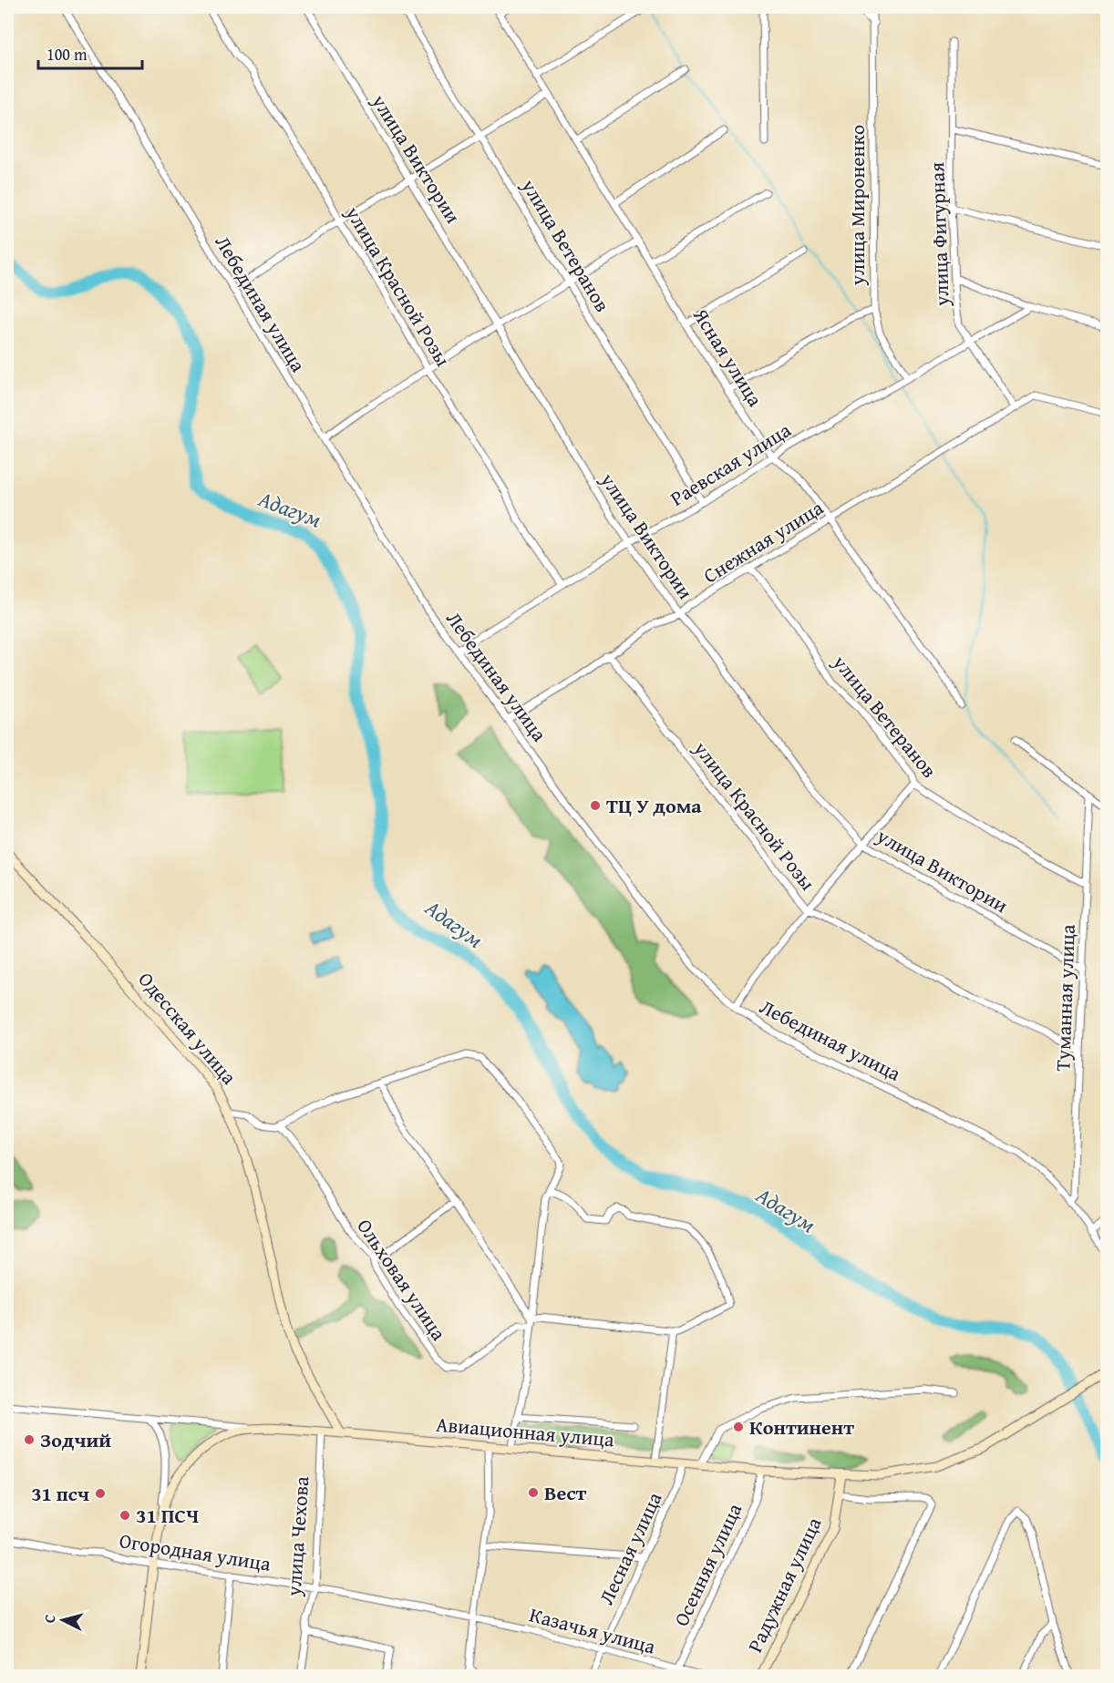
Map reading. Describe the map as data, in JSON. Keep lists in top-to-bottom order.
{
  "streets": {
    "main road": ["Одесская улица", "Авиационная улица", "Радужная улица"],
    "street": [
      "улица Виктории",
      "улица Мироненко",
      "улица Фигурная",
      "улица Ветеранов",
      "улица Красной Розы",
      "Лебединая улица",
      "Ясная улица",
      "Раевская улица",
      "Снежная улица",
      "Туманная улица",
      "Ольховая улица",
      "улица Чехова",
      "Лесная улица",
      "Огородная улица",
      "Осенняя улица",
      "Казачья улица"
    ]
  },
  "crossings": [
    ["улица Виктории", "Раевская улица"],
    ["улица Виктории", "Снежная улица"],
    ["улица Виктории", "Туманная улица"],
    ["улица Мироненко", "Раевская улица"],
    ["улица Фигурная", "Раевская улица"],
    ["улица Фигурная", "Снежная улица"],
    ["улица Ветеранов", "Раевская улица"],
    ["улица Ветеранов", "Снежная улица"],
    ["улица Ветеранов", "Туманная улица"],
    ["улица Красной Розы", "Раевская улица"],
    ["улица Красной Розы", "Снежная улица"],
    ["улица Красной Розы", "Туманная улица"],
    ["Лебединая улица", "Раевская улица"],
    ["Лебединая улица", "Снежная улица"],
    ["Лебединая улица", "Туманная улица"],
    ["Ясная улица", "Раевская улица"],
    ["Ясная улица", "Снежная улица"],
    ["Одесская улица", "Авиационная улица"],
    ["Авиационная улица", "улица Чехова"],
    ["Авиационная улица", "Лесная улица"],
    ["Авиационная улица", "Осенняя улица"],
    ["Авиационная улица", "Радужная улица"],
    ["улица Чехова", "Огородная улица"],
    ["Лесная улица", "Казачья улица"],
    ["Огородная улица", "Казачья улица"],
    ["Осенняя улица", "Казачья улица"]
  ],
  "water": ["Адагум"],
  "places": [
    "ТЦ У дома",
    "Континент",
    "Зодчий",
    "Вест",
    "31 псч",
    "31 ПСЧ"
  ],
  "scale_bar": "100 m",
  "north": "left"
}
